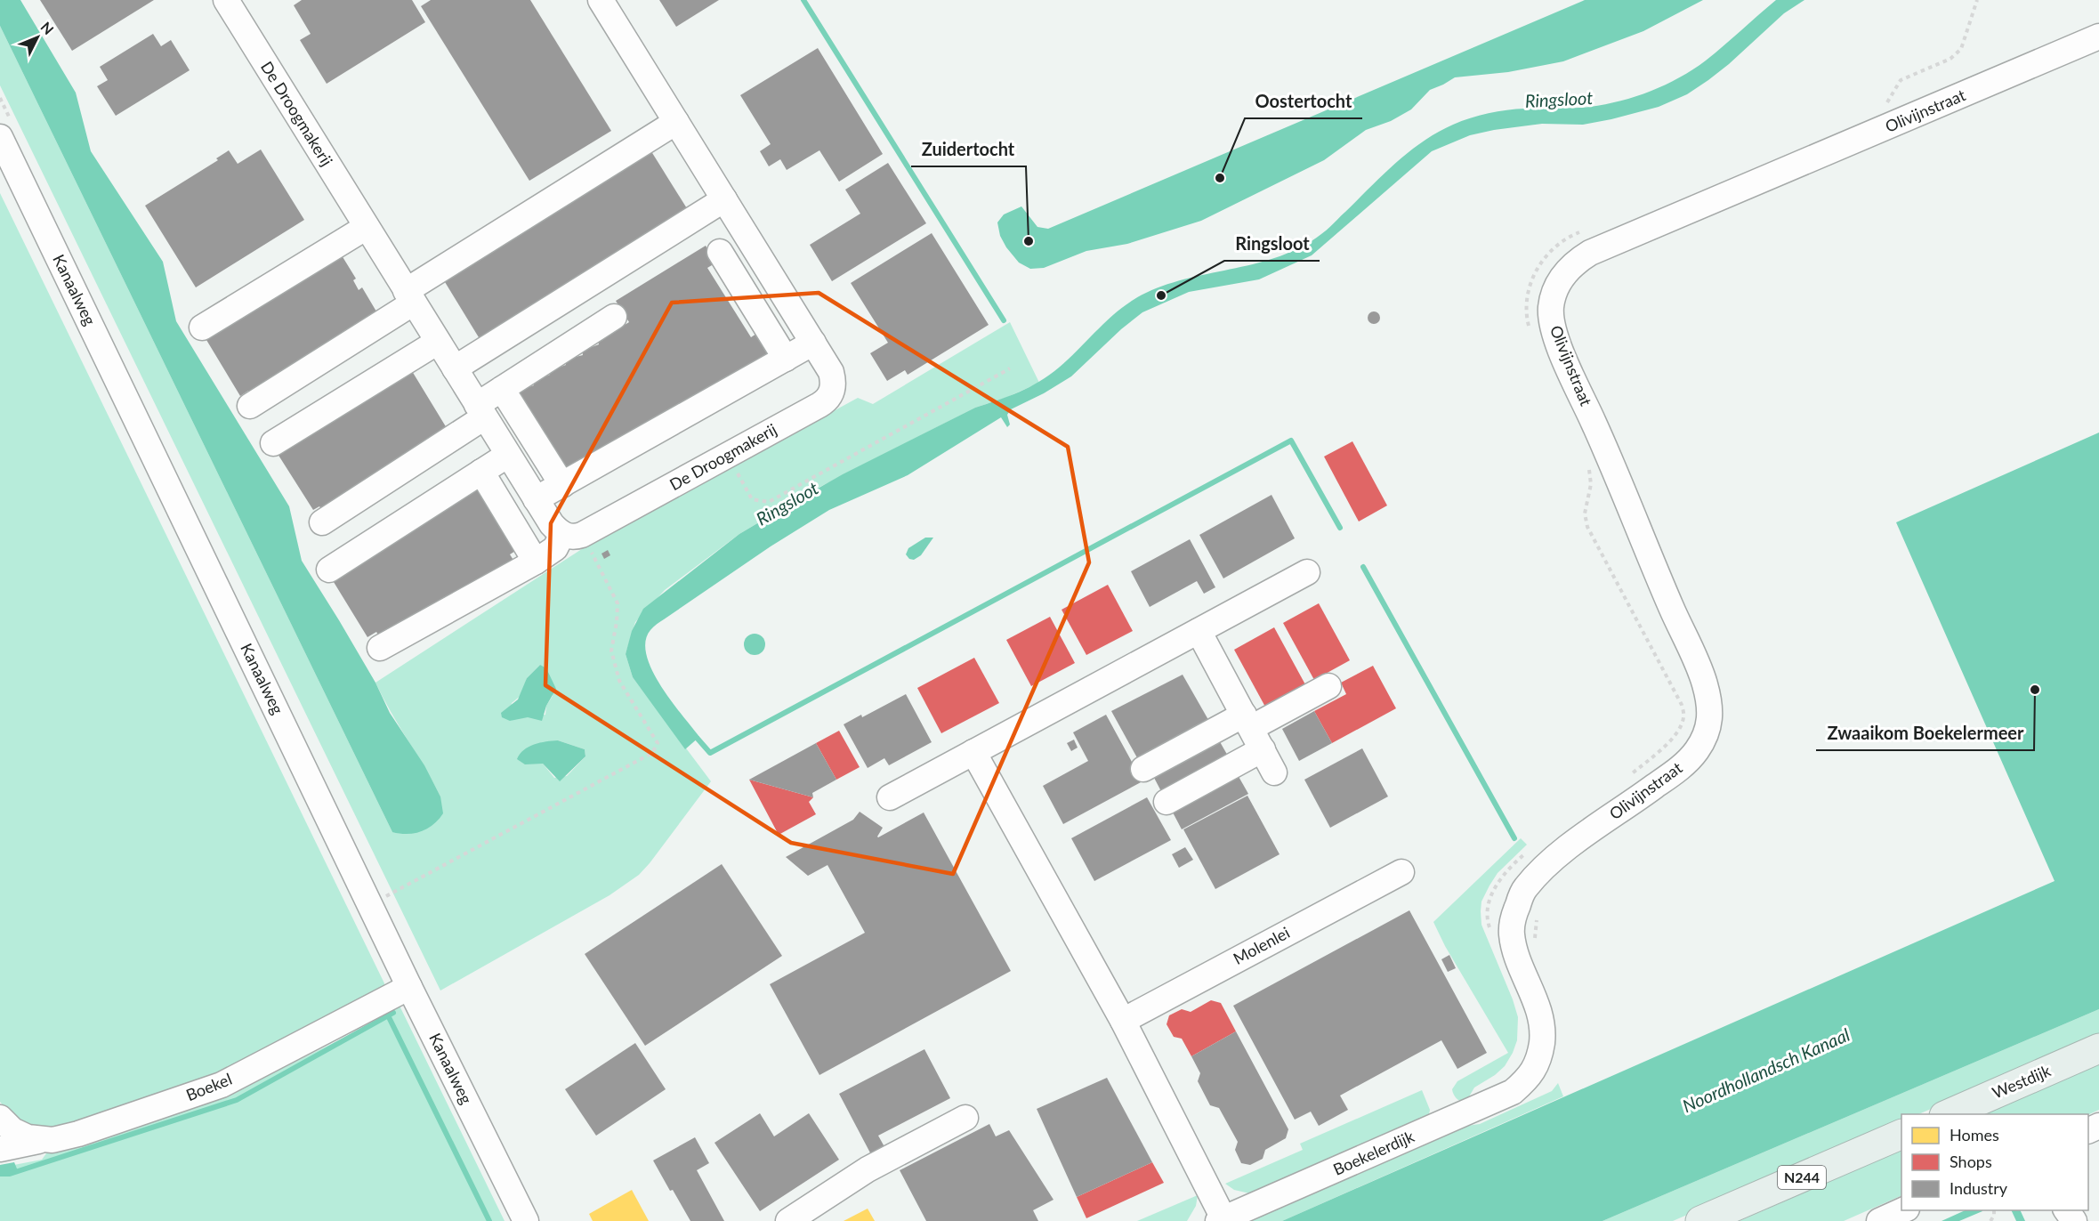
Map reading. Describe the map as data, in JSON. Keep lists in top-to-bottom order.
{
  "streets": {
    "main road": ["Westdijk", "N244"],
    "street": [
      "Olivijnstraat",
      "De Droogmakerij",
      "Kanaalweg",
      "Molenlei",
      "Boekel",
      "Boekelerdijk"
    ]
  },
  "crossings": [
    ["Olivijnstraat", "Boekelerdijk"],
    ["Kanaalweg", "Boekel"]
  ],
  "water": ["Ringsloot", "Noordhollandsch Kanaal"],
  "places": [
    "Oostertocht",
    "Zuidertocht",
    "Ringsloot",
    "Zwaaikom Boekelermeer"
  ],
  "legend": ["Homes", "Shops", "Industry"],
  "north": "top right"
}
